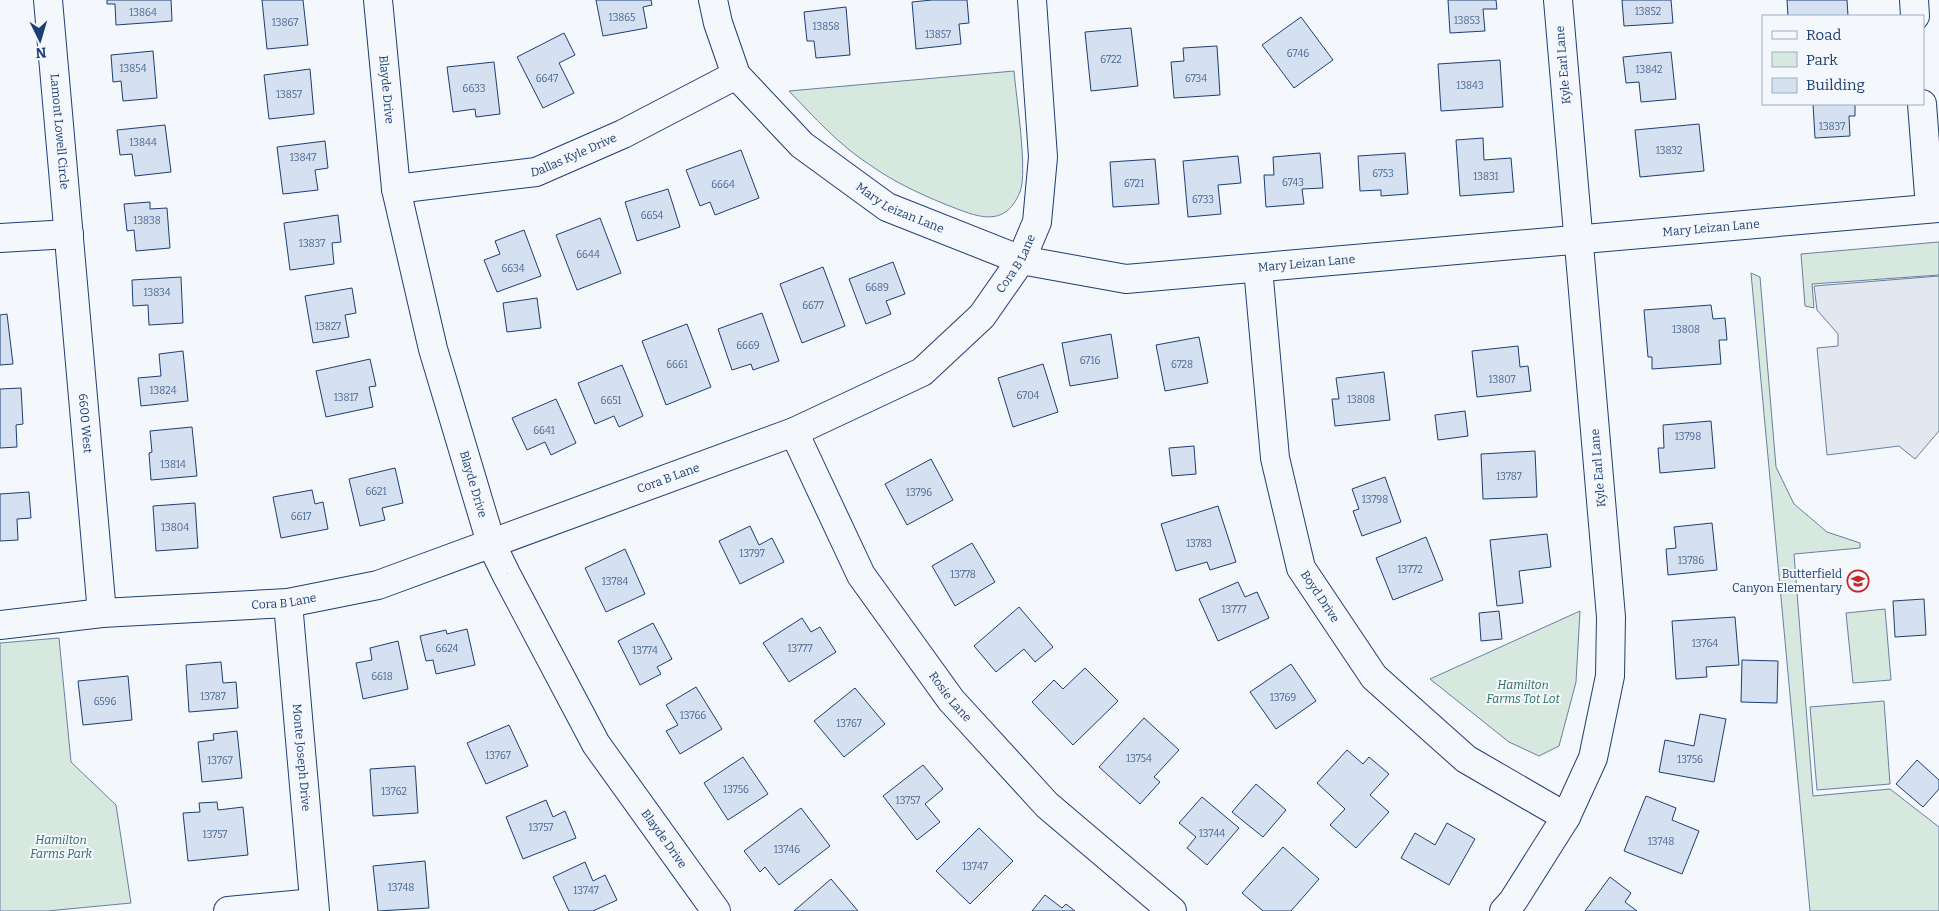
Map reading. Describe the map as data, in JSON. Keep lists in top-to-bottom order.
{
  "streets": {
    "street": [
      "Kyle Earl Lane",
      "Blayde Drive",
      "Lamont Lowell Circle",
      "Dallas Kyle Drive",
      "Mary Leizan Lane",
      "Cora B Lane",
      "6600 West",
      "Boyd Drive",
      "Rosie Lane",
      "Monte Joseph Drive"
    ]
  },
  "crossings": [
    ["Kyle Earl Lane", "Mary Leizan Lane"],
    ["Kyle Earl Lane", "Boyd Drive"],
    ["Blayde Drive", "Dallas Kyle Drive"],
    ["Blayde Drive", "Cora B Lane"],
    ["Lamont Lowell Circle", "6600 West"],
    ["Dallas Kyle Drive", "Mary Leizan Lane"],
    ["Mary Leizan Lane", "Cora B Lane"],
    ["Mary Leizan Lane", "Boyd Drive"],
    ["Cora B Lane", "6600 West"],
    ["Cora B Lane", "Rosie Lane"],
    ["Cora B Lane", "Monte Joseph Drive"]
  ],
  "parks": ["Hamilton Farms Tot Lot", "Hamilton Farms Park"],
  "places": {
    "school or university": ["Butterfield Canyon Elementary"]
  },
  "house_numbers": [
    "13852",
    "13864",
    "13865",
    "13853",
    "13867",
    "13858",
    "13857",
    "6746",
    "6722",
    "13854",
    "13842",
    "6647",
    "6734",
    "13843",
    "6633",
    "13857",
    "13837",
    "13844",
    "13832",
    "13847",
    "6753",
    "13831",
    "6743",
    "6721",
    "6664",
    "6733",
    "6654",
    "13838",
    "13837",
    "6644",
    "6634",
    "6689",
    "13834",
    "6677",
    "13827",
    "13808",
    "6669",
    "6716",
    "6661",
    "6728",
    "13807",
    "13824",
    "6704",
    "13817",
    "13808",
    "6651",
    "6641",
    "13798",
    "13814",
    "13787",
    "6621",
    "13796",
    "13798",
    "6617",
    "13804",
    "13783",
    "13797",
    "13786",
    "13772",
    "13778",
    "13784",
    "13777",
    "13764",
    "6624",
    "13777",
    "13774",
    "6618",
    "13787",
    "13769",
    "6596",
    "13766",
    "13767",
    "13767",
    "13754",
    "13756",
    "13767",
    "13756",
    "13762",
    "13757",
    "13757",
    "13744",
    "13757",
    "13748",
    "13746",
    "13747",
    "13748",
    "13747"
  ],
  "legend": ["Road", "Park", "Building"],
  "north": "bottom"
}
